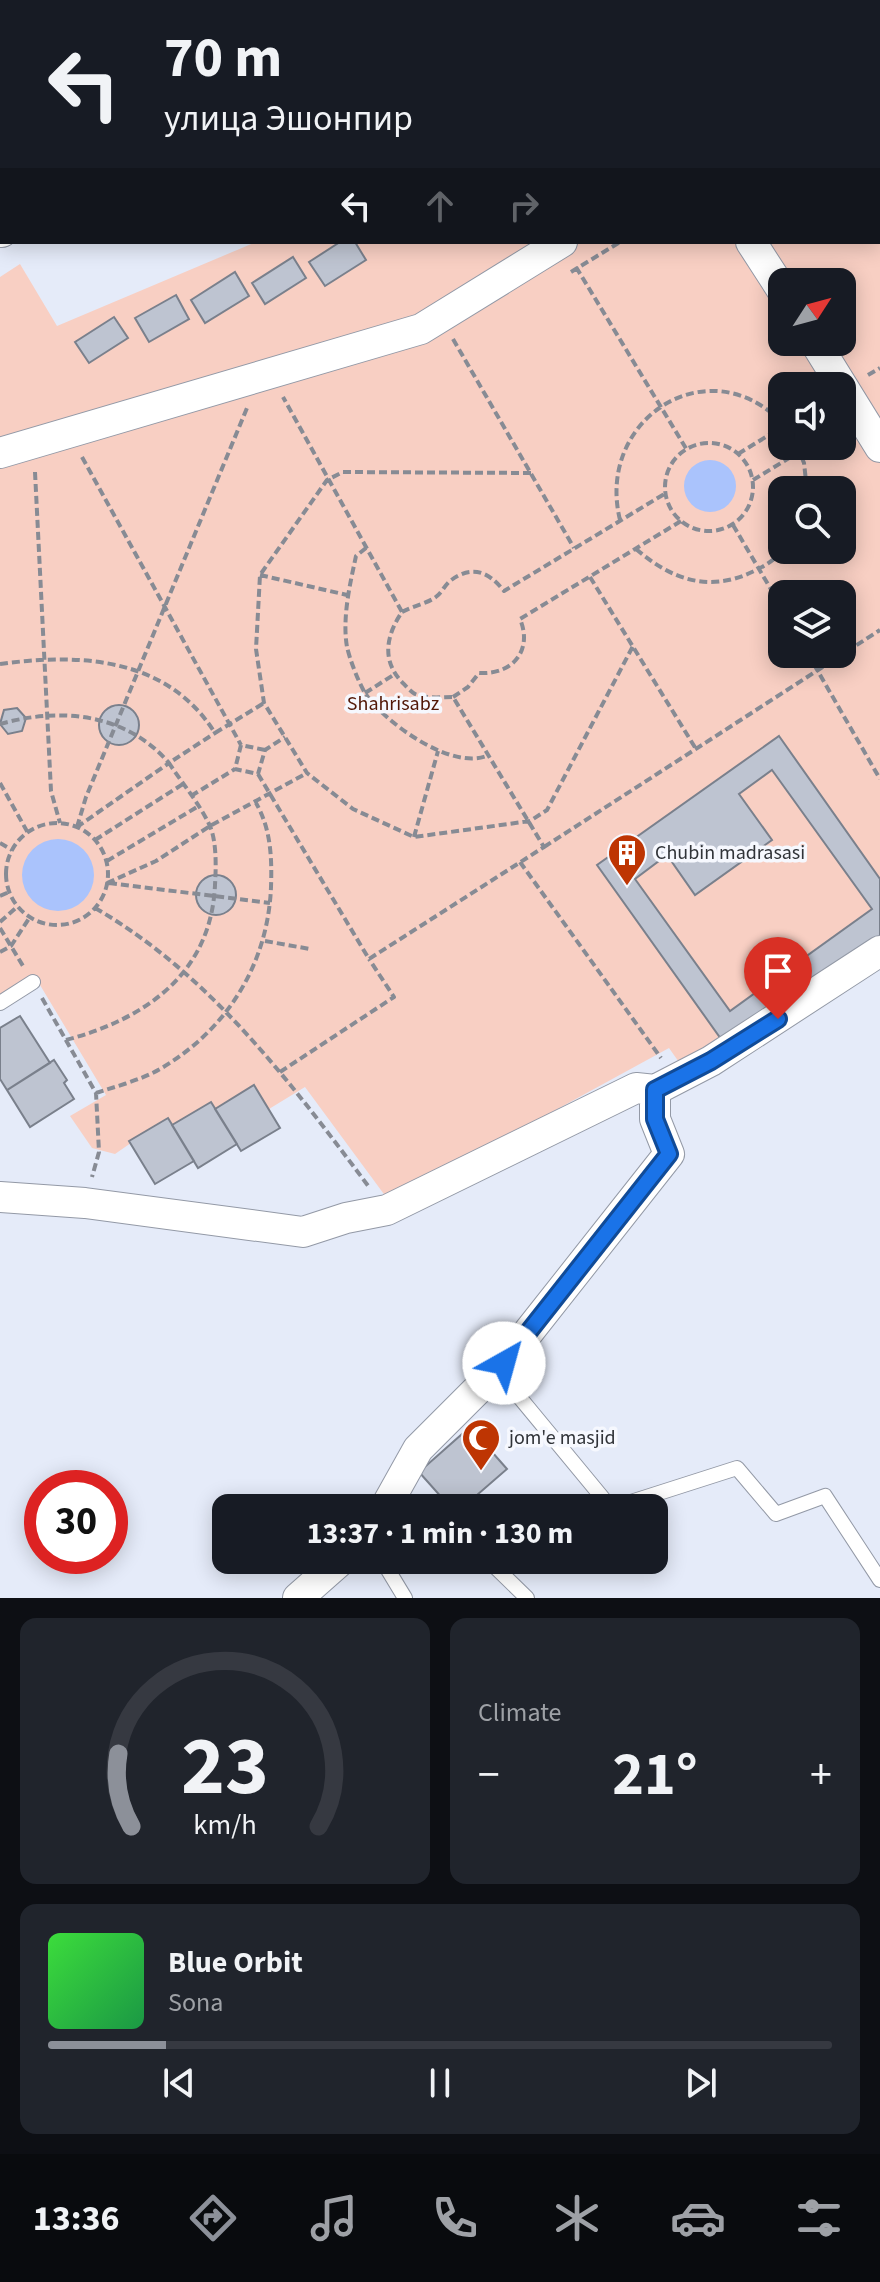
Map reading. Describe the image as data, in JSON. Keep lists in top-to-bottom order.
{
  "parks": ["Shahrisabz"],
  "places": {
    "building": ["Chubin madrasasi"],
    "mosque": ["jom'e masjid"]
  },
  "north": "top right",
  "page": {
    "turn": ["70 m", "улица Эшонпир"],
    "limit": "30",
    "trip": "13:37 · 1 min · 130 m",
    "tile": "Climate",
    "heat": ["−", "21°", "+"],
    "song": ["Blue Orbit", "Sona"],
    "tabs": "13:36",
    "gauge": ["23", "km/h"]
  }
}
